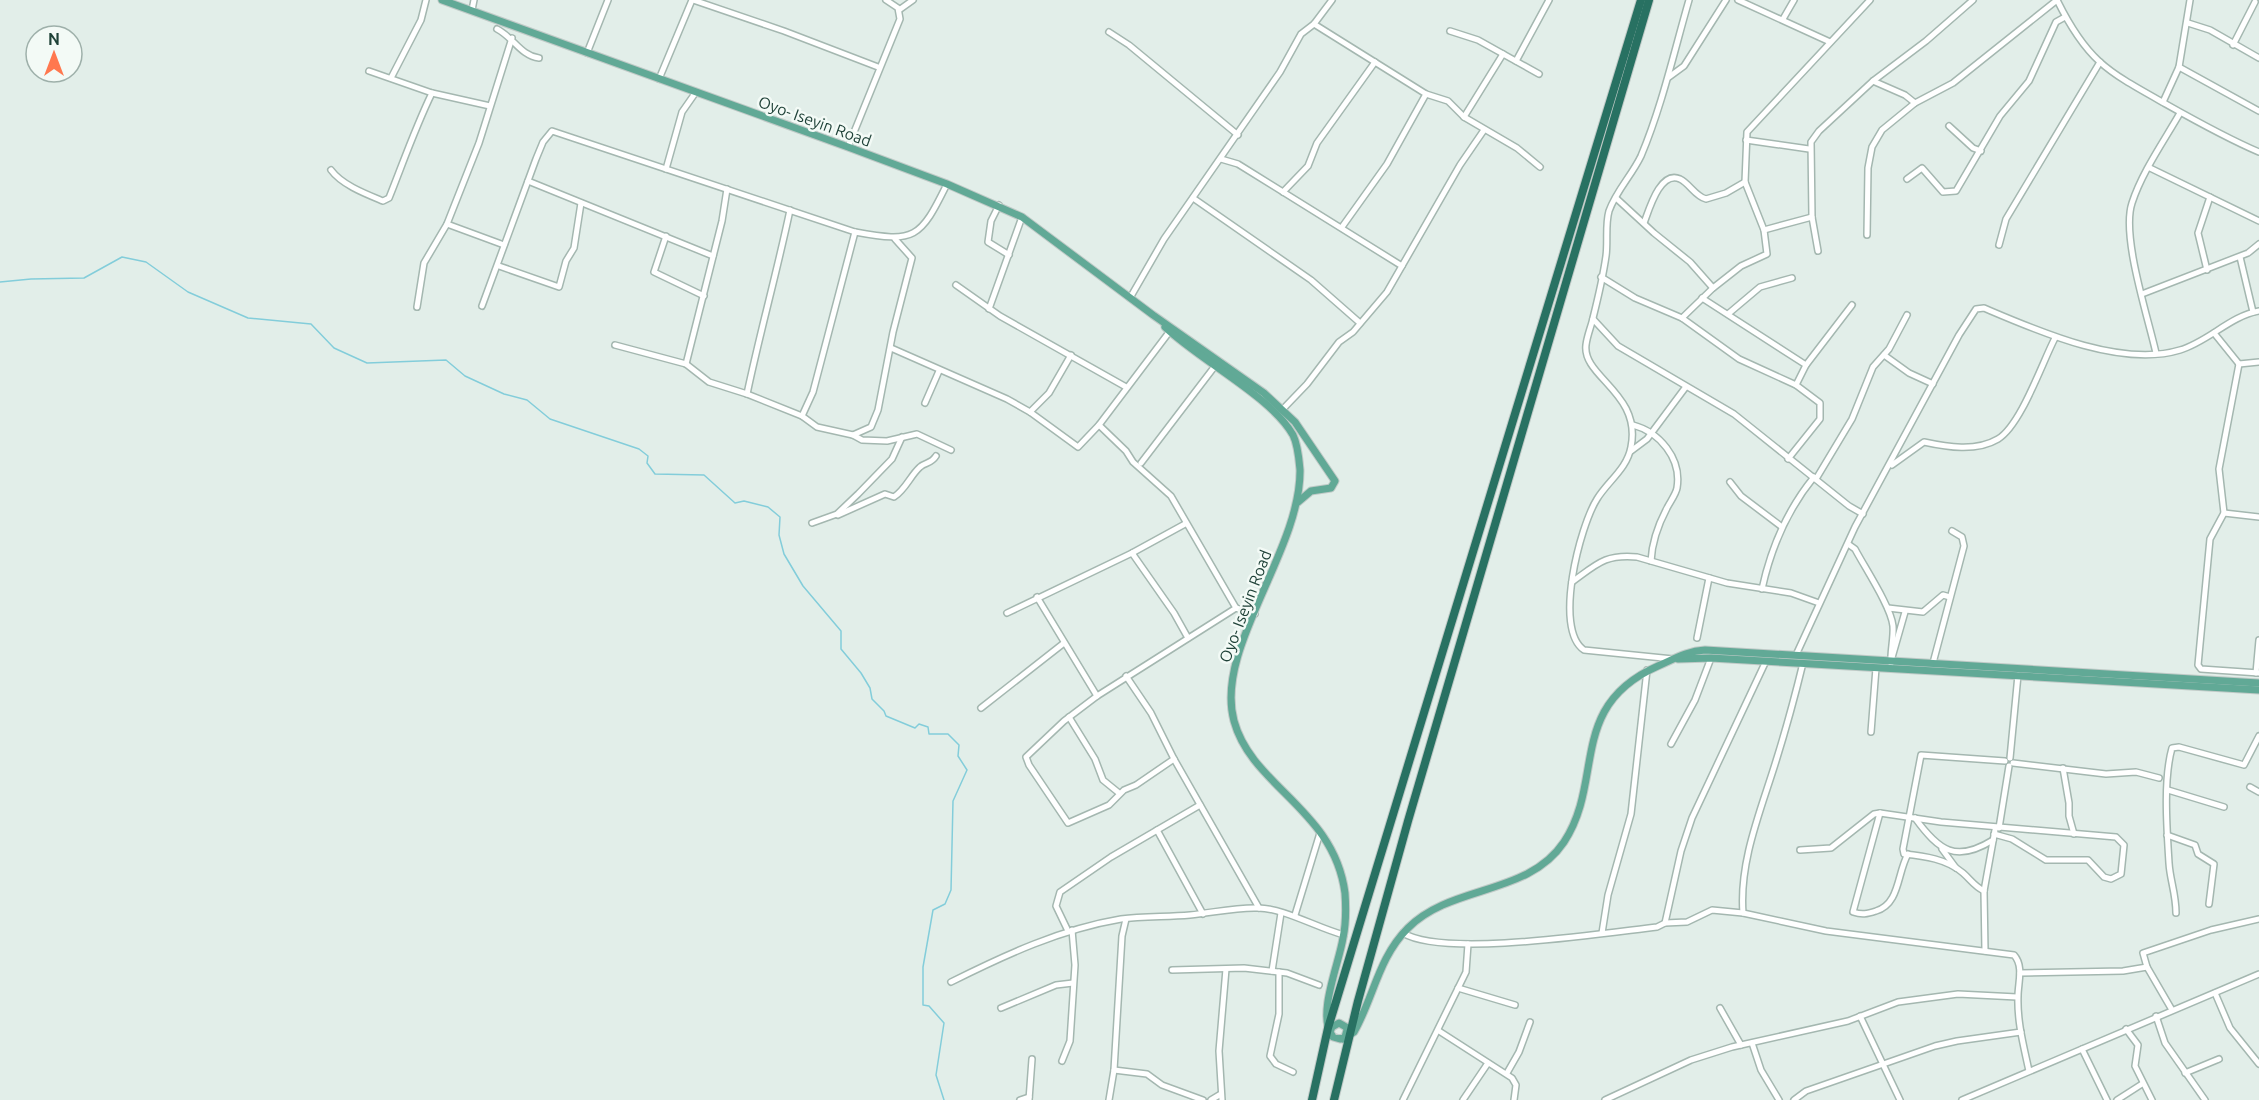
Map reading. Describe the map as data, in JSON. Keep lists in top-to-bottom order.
{
  "streets": {
    "main road": ["Oyo- Iseyin Road"]
  },
  "north": "top"
}
